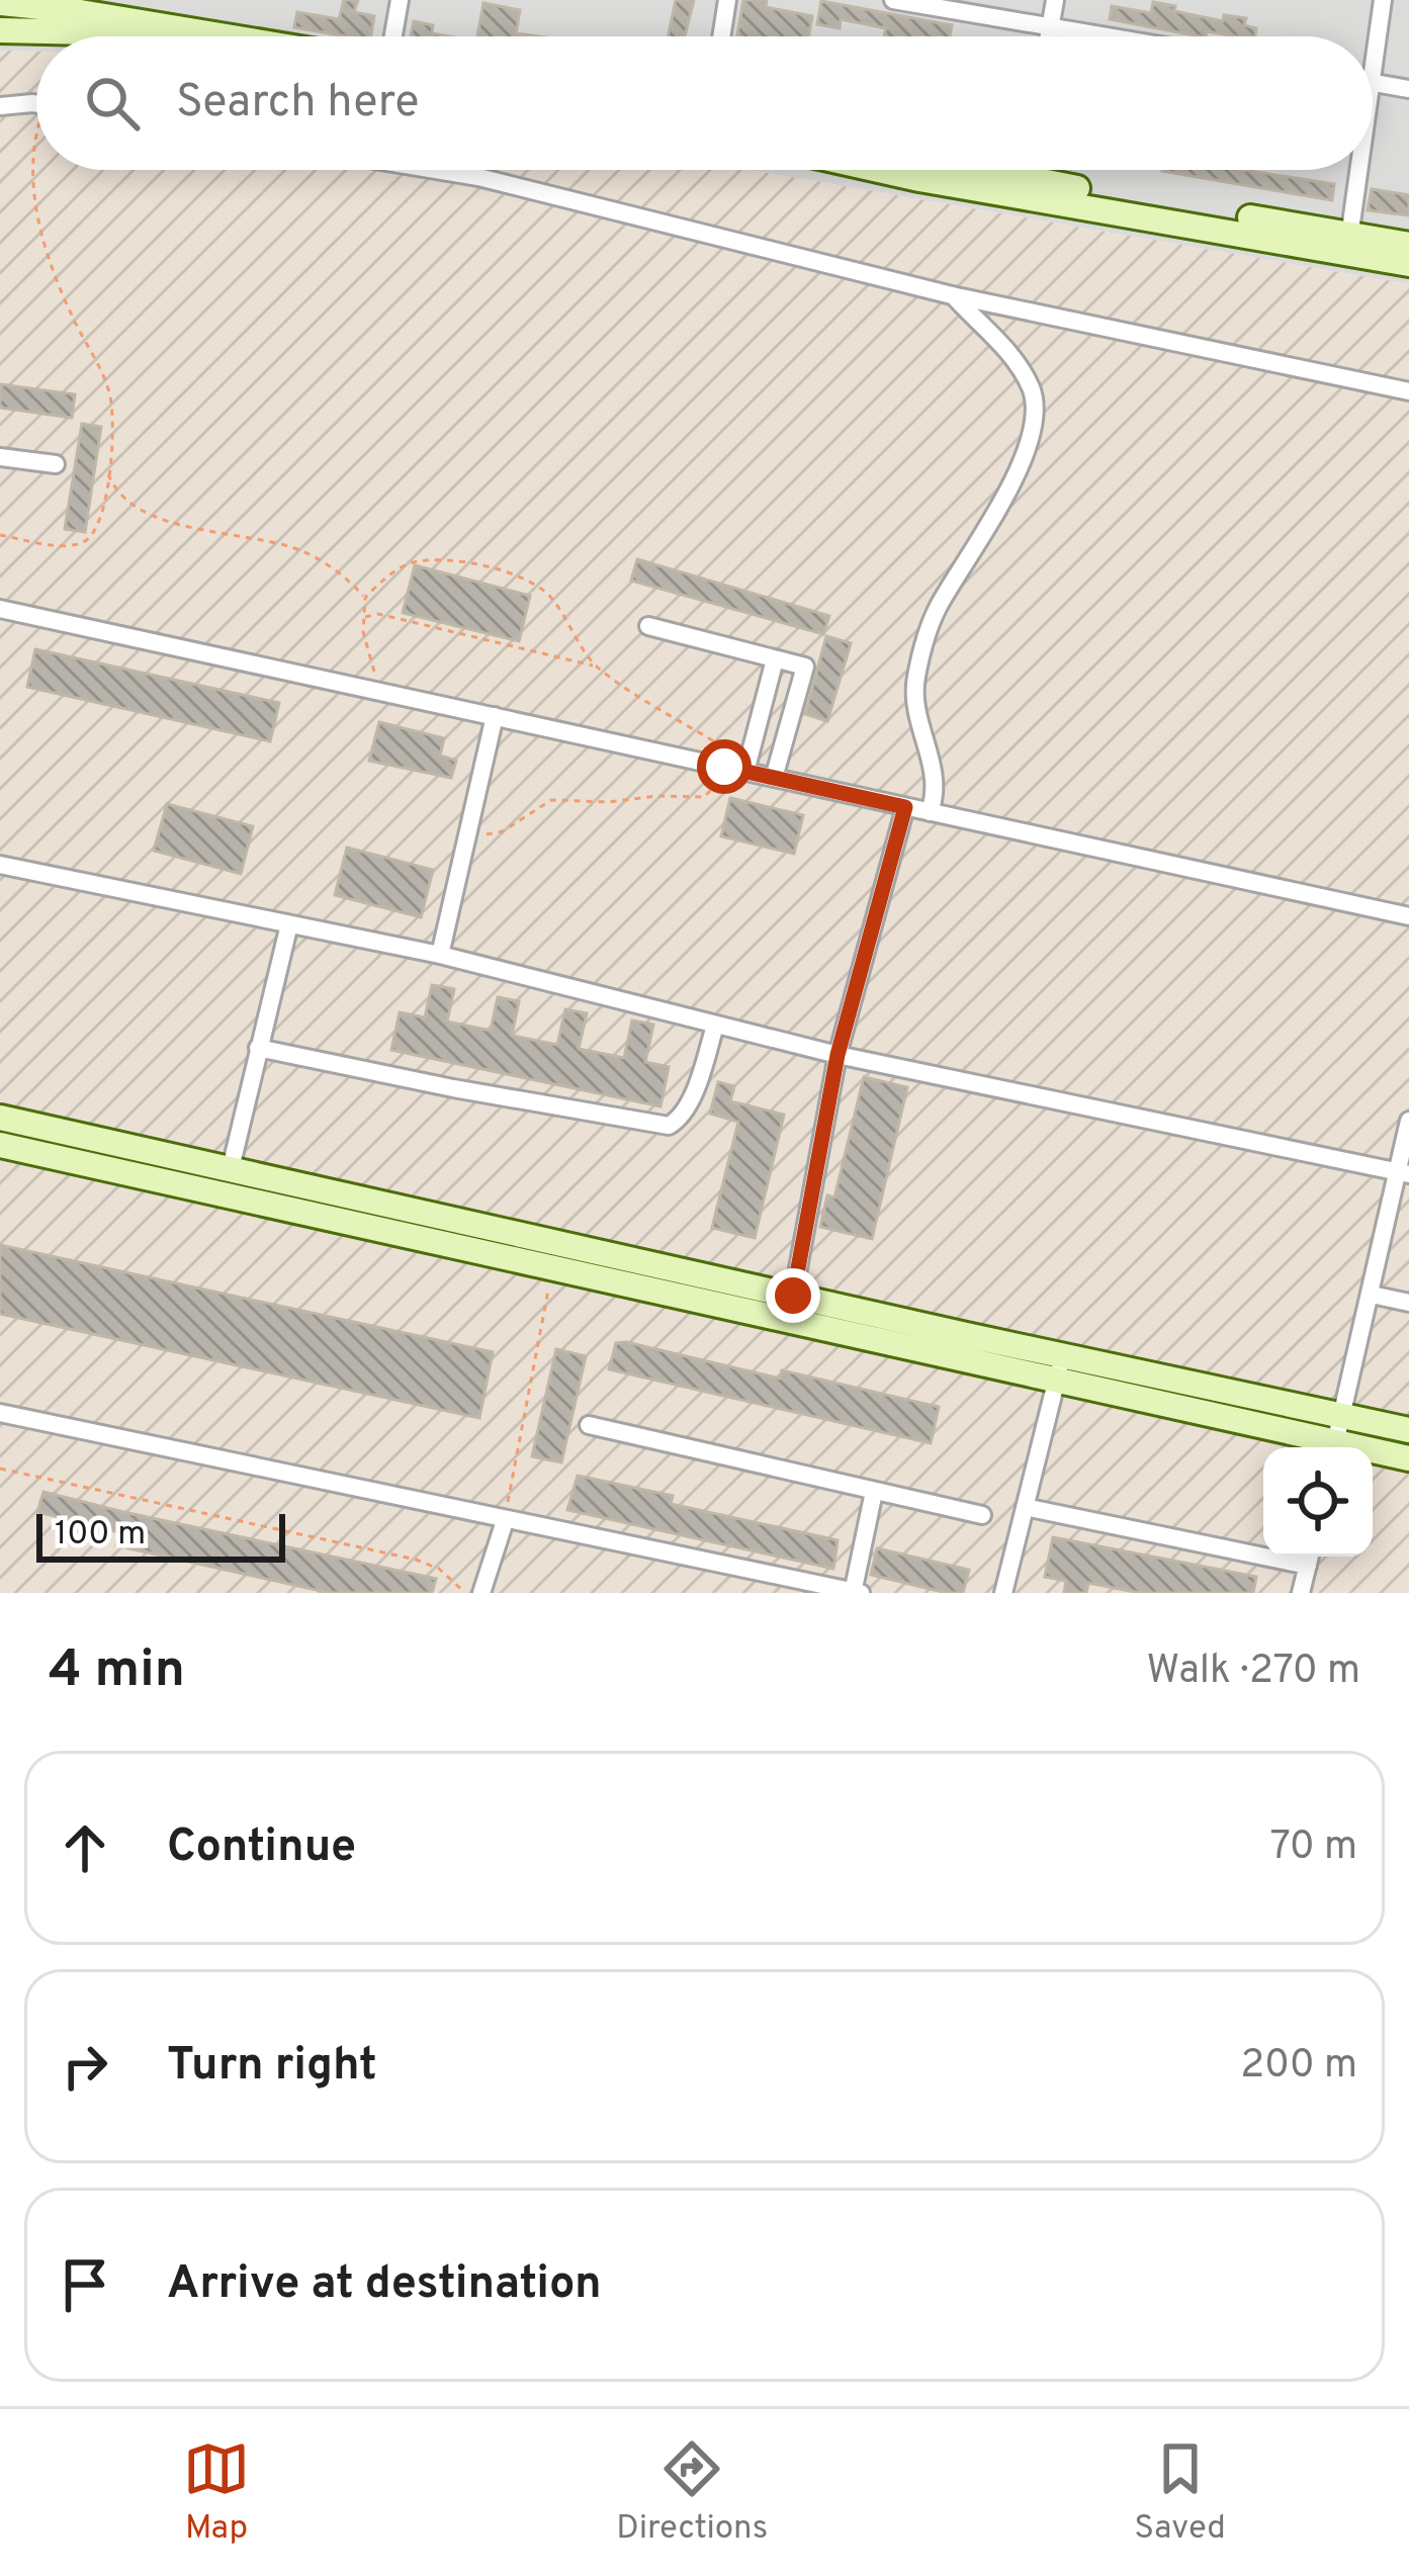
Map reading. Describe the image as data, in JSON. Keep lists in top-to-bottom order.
{
  "scale_bar": "100 m",
  "page": {
    "search": "Search here",
    "scale": "100 m",
    "heading": ["4 min", "Walk · 270 m"],
    "list": [
      ["Continue", "70 m"],
      ["Turn right", "200 m"],
      "Arrive at destination"
    ],
    "nav": ["Map", "Directions", "Saved"]
  }
}
